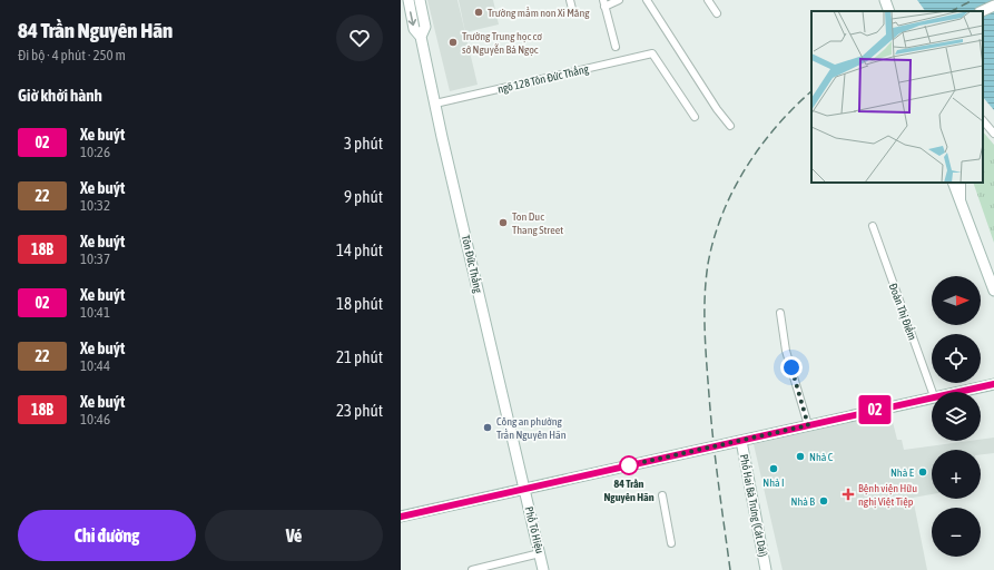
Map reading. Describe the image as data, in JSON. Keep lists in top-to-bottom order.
{
  "streets": {
    "main road": ["Tôn Đức Thắng", "Phố Hai Bà Trưng (Cát Dài)", "Phố Tô Hiệu"],
    "street": ["ngõ 128 Tôn Đức Thắng", "Đoàn Thị Điểm"]
  },
  "crossings": [
    ["ngõ 128 Tôn Đức Thắng", "Tôn Đức Thắng"],
    ["Tôn Đức Thắng", "Phố Tô Hiệu"]
  ],
  "places": {
    "other": [
      "Trường mầm non Xi Măng",
      "Trường Trung học cơ sở Nguyễn Bá Ngọc",
      "Ton Duc Thang Street",
      "Công an phường Trần Nguyên Hãn",
      "Nhà C",
      "84 Trần Nguyên Hãn",
      "Nhà I",
      "Nhà E",
      "Nhà B"
    ],
    "health": ["Bệnh viện Hữu nghị Việt Tiệp"]
  },
  "lines": ["bus line 02"],
  "north": "right",
  "page": {
    "heading": [
      ["84 Trần Nguyên Hãn", "Đi bộ · 4 phút · 250 m"],
      "Giờ khởi hành"
    ],
    "on_map": "02",
    "list": [
      {
        "mark": "02",
        "name": "Xe buýt",
        "note": "10:26",
        "value": "3 phút"
      },
      {
        "mark": "22",
        "name": "Xe buýt",
        "note": "10:32",
        "value": "9 phút"
      },
      {
        "mark": "18B",
        "name": "Xe buýt",
        "note": "10:37",
        "value": "14 phút"
      },
      {
        "mark": "02",
        "name": "Xe buýt",
        "note": "10:41",
        "value": "18 phút"
      },
      {
        "mark": "22",
        "name": "Xe buýt",
        "note": "10:44",
        "value": "21 phút"
      },
      {
        "mark": "18B",
        "name": "Xe buýt",
        "note": "10:46",
        "value": "23 phút"
      }
    ],
    "map_buttons": ["+", "−"],
    "buttons": ["Chỉ đường", "Vé"]
  }
}
